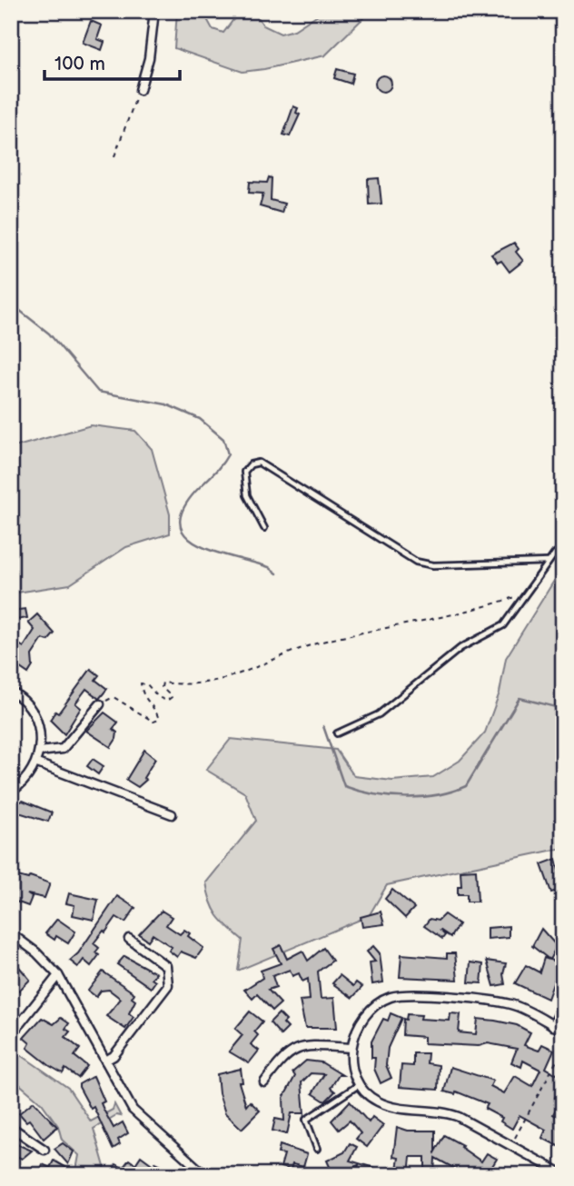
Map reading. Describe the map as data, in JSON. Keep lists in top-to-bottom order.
{
  "scale_bar": "100 m"
}
